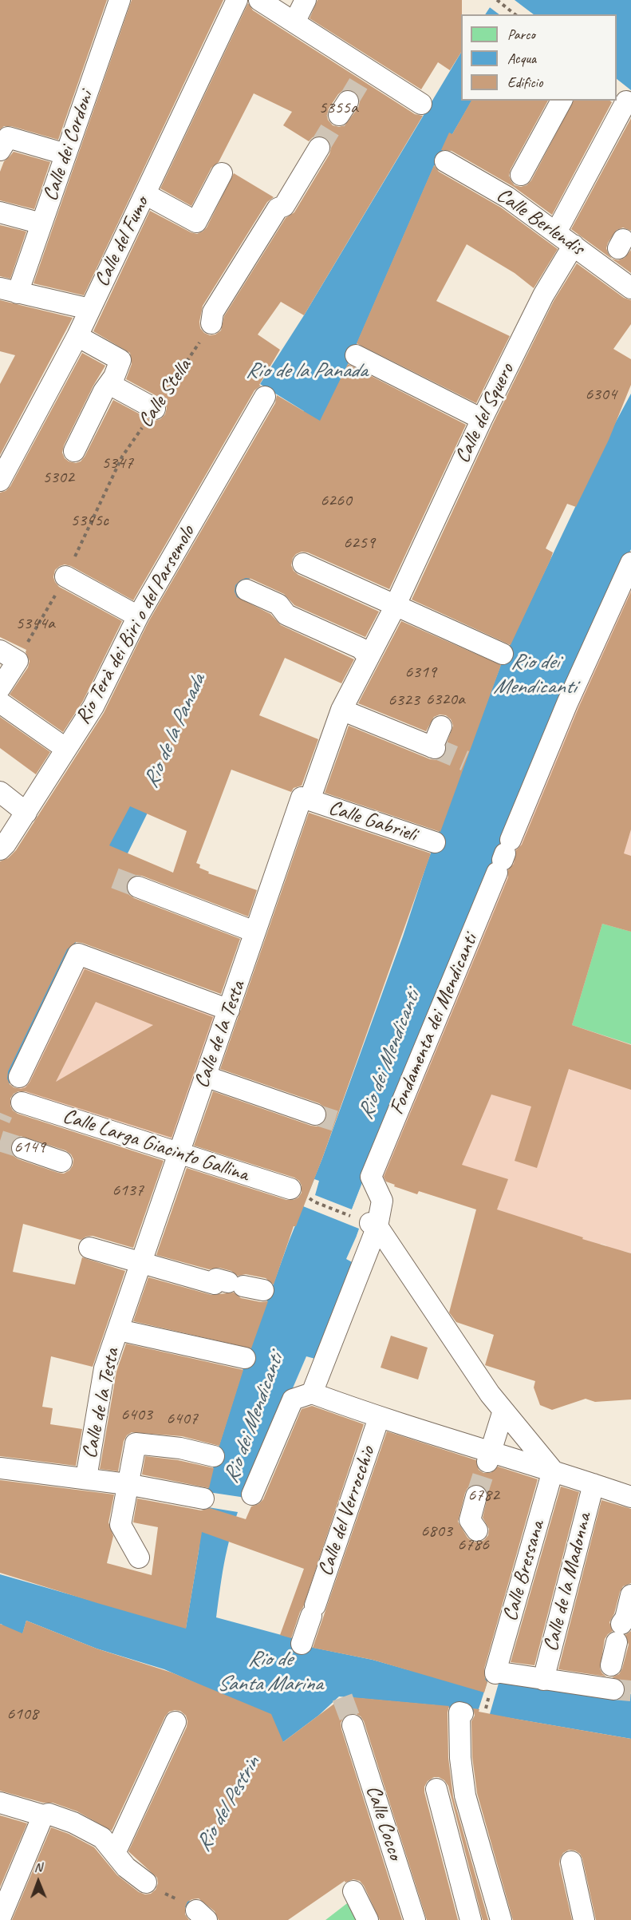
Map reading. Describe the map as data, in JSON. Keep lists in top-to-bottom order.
{
  "streets": {
    "street": [
      "Calle dei Cordoni",
      "Calle Berlendis",
      "Calle del Fumo",
      "Calle del Squero",
      "Rio Terà dei Biri o del Parsemolo",
      "Calle Gabrieli",
      "Fondamenta dei Mendicanti",
      "Calle de la Testa",
      "Calle Larga Giacinto Gallina",
      "Calle del Verrocchio",
      "Calle Bressana",
      "Calle de la Madonna",
      "Calle Cocco"
    ],
    "path": ["Calle Stella"]
  },
  "crossings": [
    ["Calle Berlendis", "Calle del Squero"],
    ["Calle del Squero", "Calle de la Testa"],
    ["Calle Gabrieli", "Calle de la Testa"],
    ["Calle de la Testa", "Calle Larga Giacinto Gallina"],
    ["Calle Bressana", "Calle de la Madonna"]
  ],
  "water": [
    "Rio de la Panada",
    "Rio dei Mendicanti",
    "Rio de Santa Marina",
    "Rio del Pestrin"
  ],
  "house_numbers": [
    "5355a",
    "6304",
    "5347",
    "5302",
    "6260",
    "5345c",
    "6259",
    "5344a",
    "6319",
    "6320a",
    "6323",
    "6149",
    "6137",
    "6403",
    "6407",
    "6782",
    "6803",
    "6786",
    "6108"
  ],
  "legend": ["Parco", "Acqua", "Edificio"],
  "north": "top"
}
